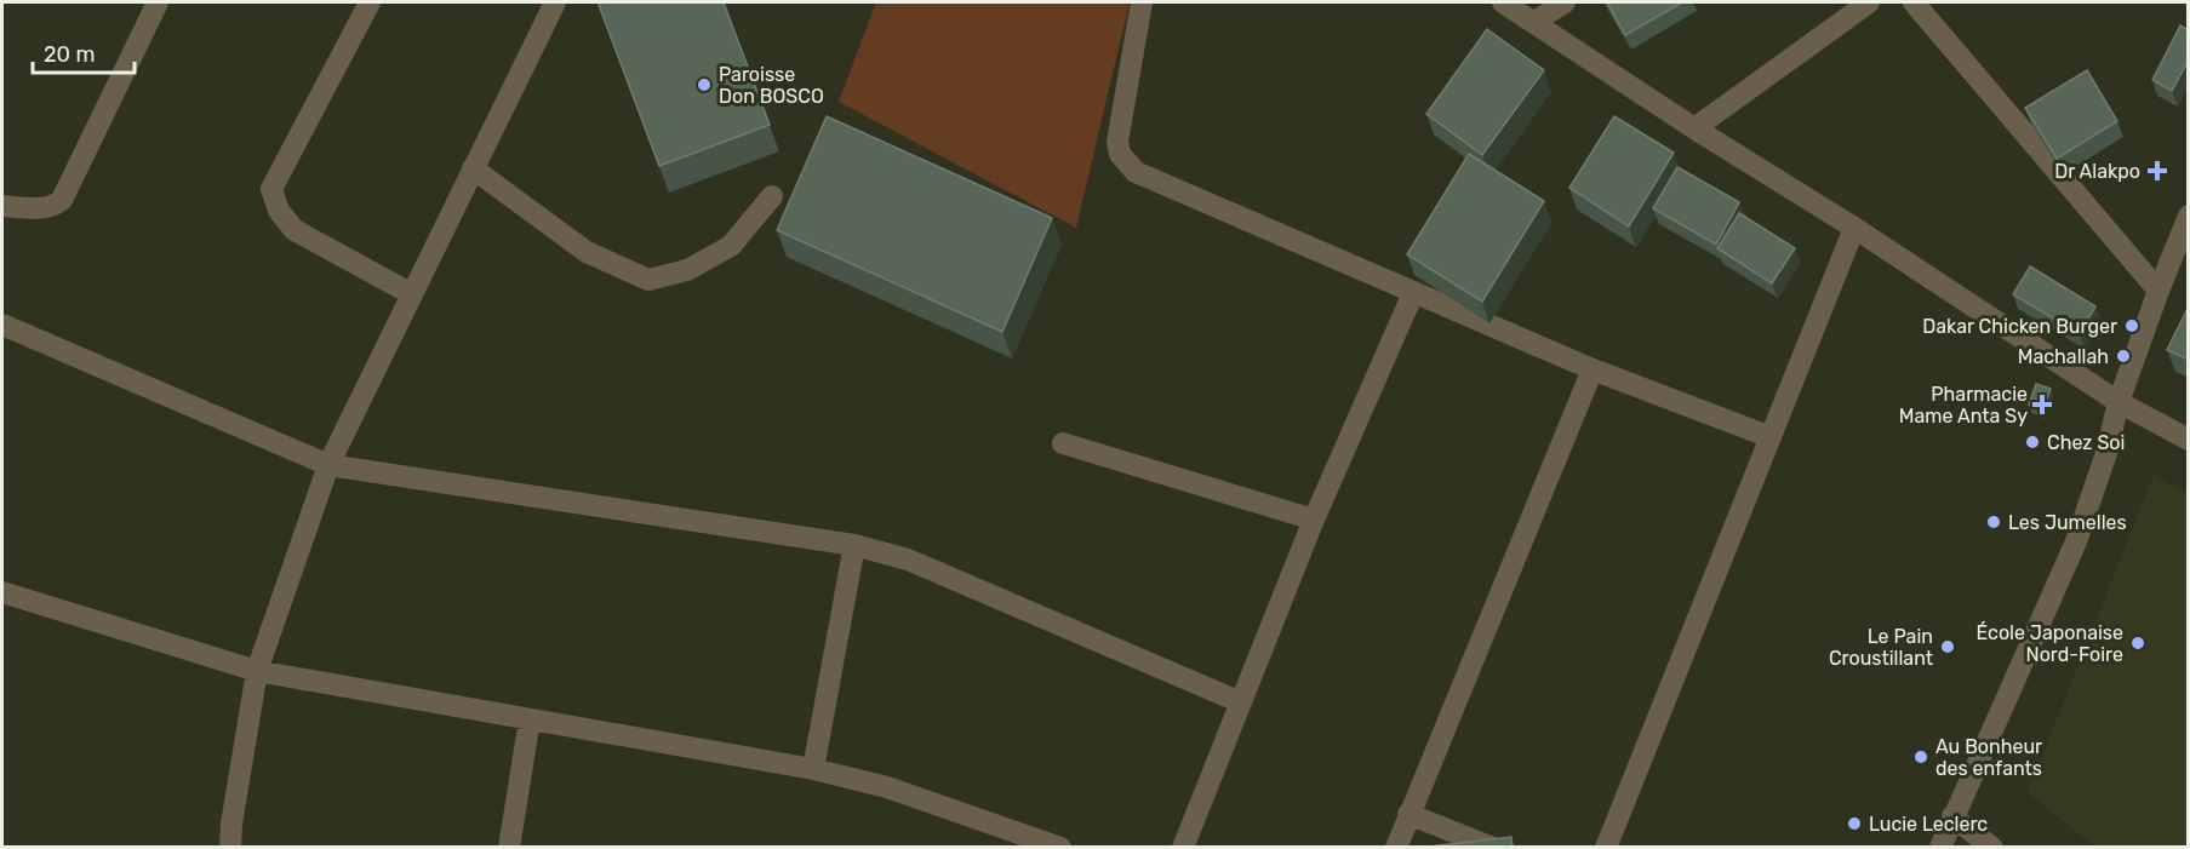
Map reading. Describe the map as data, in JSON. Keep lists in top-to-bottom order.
{
  "places": {
    "other": [
      "Paroisse Don BOSCO",
      "Dakar Chicken Burger",
      "Machallah",
      "Chez Soi",
      "Les Jumelles",
      "École Japonaise Nord-Foire",
      "Le Pain Croustillant",
      "Au Bonheur des enfants",
      "Lucie Leclerc"
    ],
    "health": ["Dr Alakpo", "Pharmacie Mame Anta Sy"]
  },
  "scale_bar": "20 m"
}
